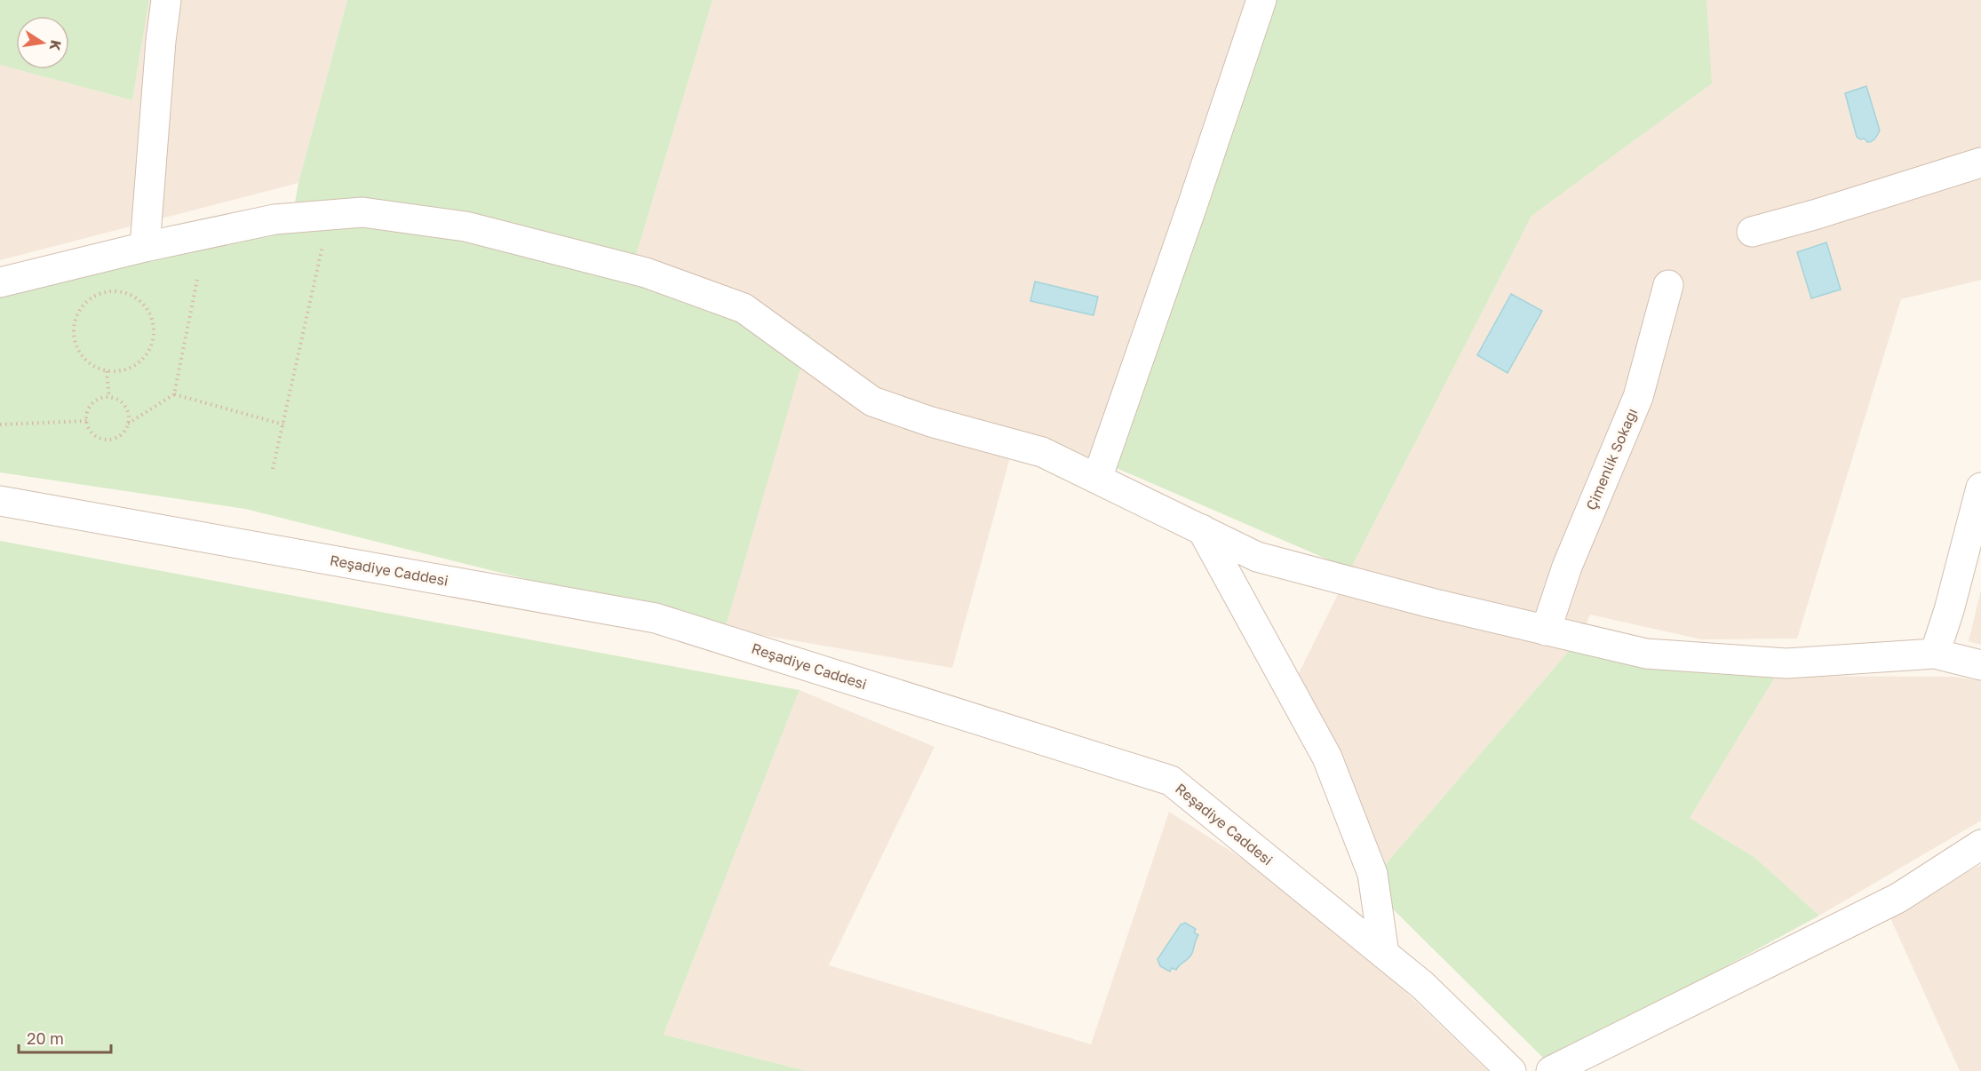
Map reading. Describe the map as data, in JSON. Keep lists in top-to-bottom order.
{
  "streets": {
    "street": ["Çimenlik Sokağı", "Reşadiye Caddesi"]
  },
  "scale_bar": "20 m",
  "north": "right"
}
